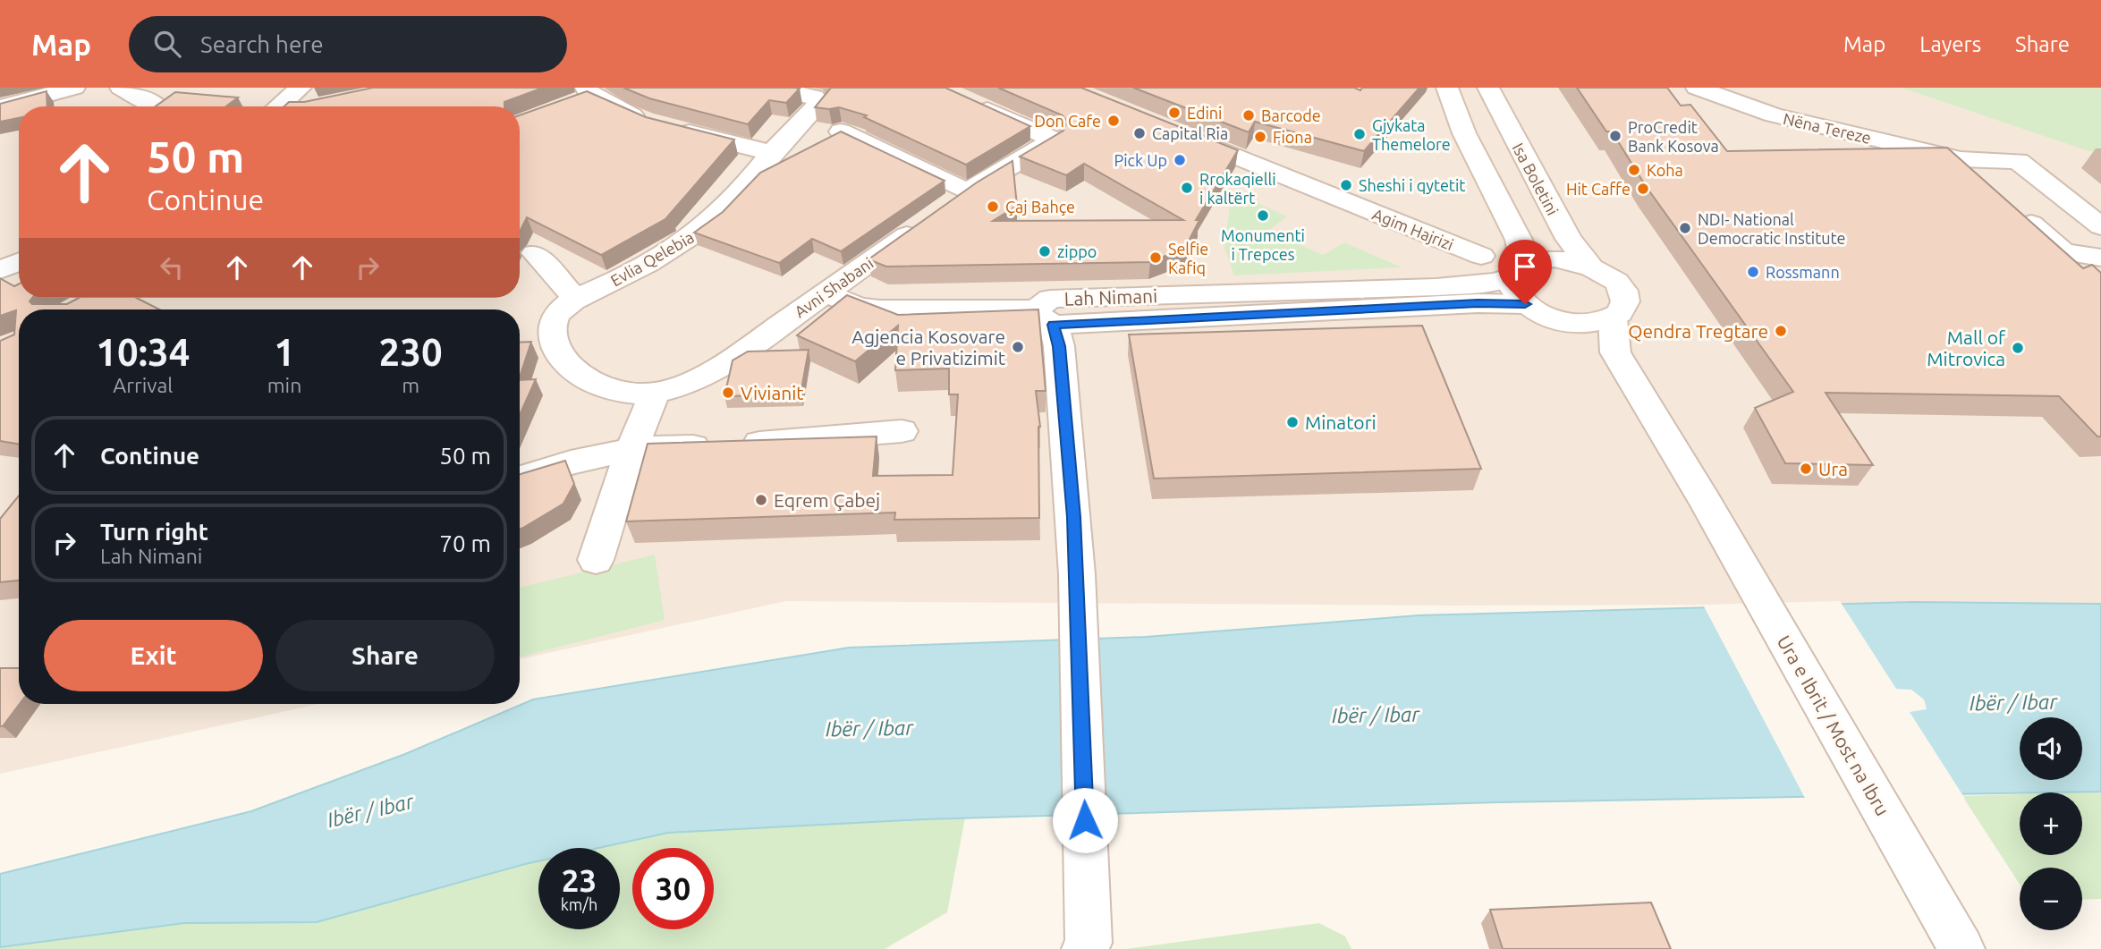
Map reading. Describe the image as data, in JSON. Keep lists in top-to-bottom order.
{
  "streets": {
    "street": [
      "Nëna Tereze",
      "Isa Boletini",
      "Agim Hajrizi",
      "Evlia Qelebia",
      "Avni Shabani",
      "Lah Nimani",
      "Ura e Ibrit / Most na Ibru"
    ]
  },
  "crossings": [
    ["Isa Boletini", "Lah Nimani"],
    ["Evlia Qelebia", "Avni Shabani"]
  ],
  "water": ["Ibër / Ibar"],
  "places": [
    "Edini",
    "Barcode",
    "Don Cafe",
    "Capital Ria",
    "Gjykata Themelore",
    "ProCredit Bank Kosova",
    "Fiona",
    "Pick Up",
    "Koha",
    "Sheshi i qytetit",
    "Rrokaqielli i kaltërt",
    "Hit Caffe",
    "Çaj Bahçe",
    "Monumenti i Trepces",
    "NDI- National Democratic Institute",
    "zippo",
    "Selfie Kafiq",
    "Rossmann",
    "Qendra Tregtare",
    "Agjencia Kosovare e Privatizimit",
    "Mall of Mitrovica",
    "Vivianit",
    "Minatori",
    "Ura",
    "Eqrem Çabej"
  ],
  "page": {
    "header": "Map",
    "search": "Search here",
    "nav": ["Map", "Layers", "Share"],
    "turn": ["50 m", "Continue"],
    "eta": [
      "10:34",
      "Arrival",
      "1",
      "min",
      "230",
      "m"
    ],
    "list": [
      {
        "name": "Continue",
        "value": "50 m"
      },
      {
        "name": "Turn right",
        "note": "Lah Nimani",
        "value": "70 m"
      }
    ],
    "buttons": ["Exit", "Share"],
    "map_buttons": ["+", "−"],
    "speed": "23 km/h",
    "limit": "30"
  }
}
